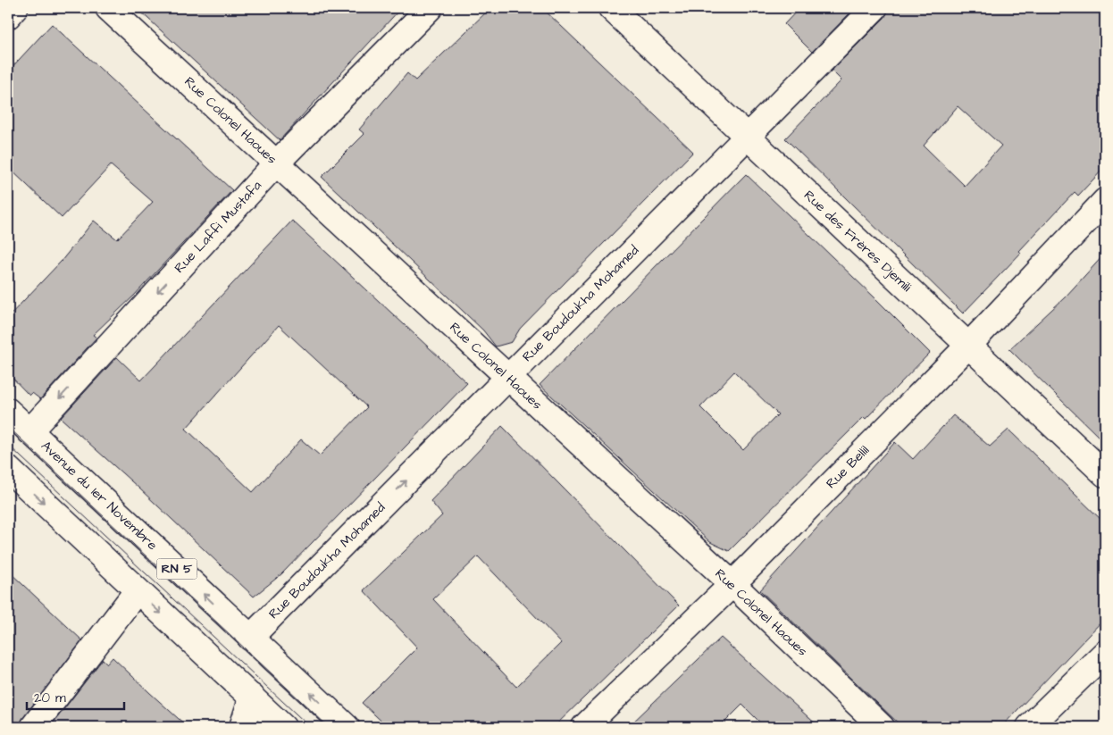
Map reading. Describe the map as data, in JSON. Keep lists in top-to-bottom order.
{
  "streets": {
    "street": [
      "Rue Colonel Haoues",
      "Rue Laffi Mustafa",
      "Rue des Frères Djemili",
      "Rue Boudoukha Mohamed",
      "Rue Bellil",
      "Avenue du 1er Novembre",
      "RN 5"
    ]
  },
  "crossings": [
    ["Rue Colonel Haoues", "Rue Laffi Mustafa"],
    ["Rue Colonel Haoues", "Rue Boudoukha Mohamed"],
    ["Rue Colonel Haoues", "Rue Bellil"],
    ["Rue Laffi Mustafa", "Avenue du 1er Novembre"],
    ["Rue des Frères Djemili", "Rue Boudoukha Mohamed"],
    ["Rue des Frères Djemili", "Rue Bellil"],
    ["Rue Boudoukha Mohamed", "Avenue du 1er Novembre"]
  ],
  "one_way": ["Rue Laffi Mustafa", "Rue Boudoukha Mohamed"],
  "scale_bar": "20 m"
}
